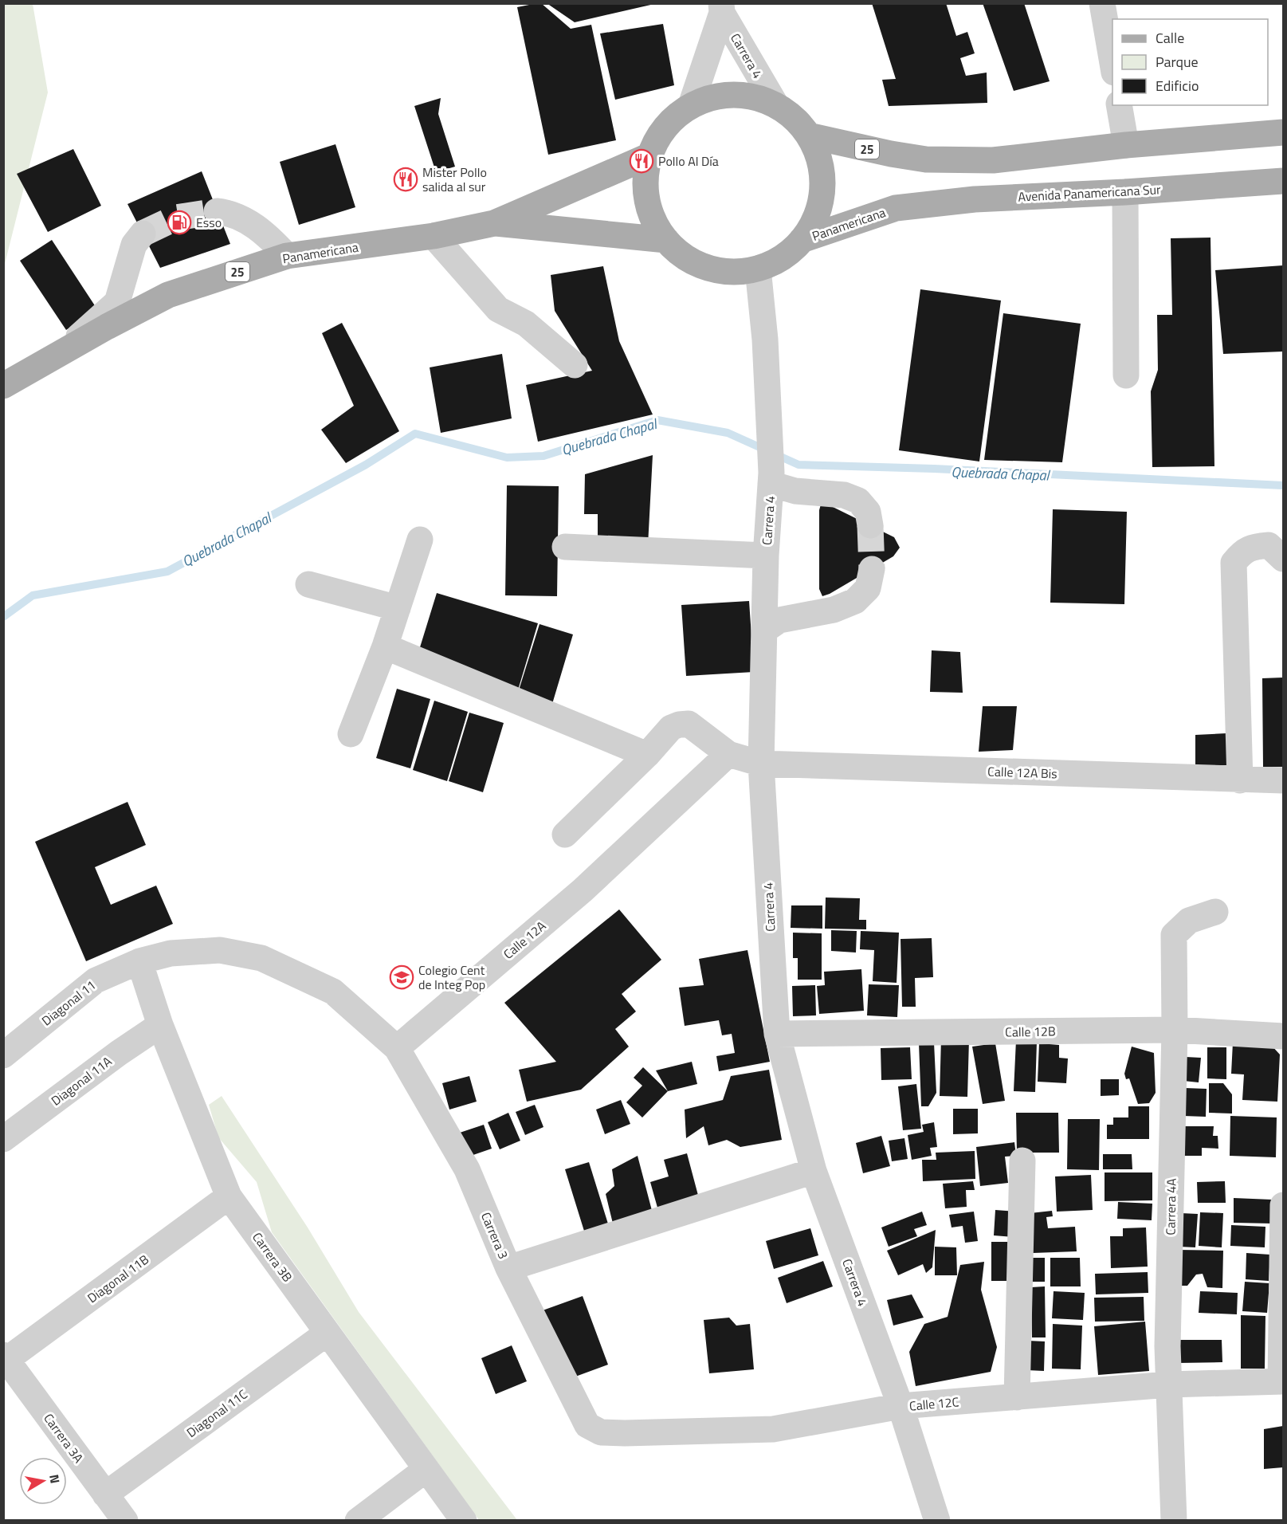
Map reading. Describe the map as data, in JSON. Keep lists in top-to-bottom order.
{
  "streets": {
    "main road": ["25", "Avenida Panamericana Sur", "Panamericana"],
    "street": [
      "Carrera 4",
      "Calle 12A Bis",
      "Calle 12A",
      "Diagonal 11",
      "Calle 12B",
      "Diagonal 11A",
      "Carrera 4A",
      "Carrera 3",
      "Carrera 3B",
      "Diagonal 11B",
      "Calle 12C",
      "Diagonal 11C",
      "Carrera 3A"
    ]
  },
  "crossings": [
    ["Carrera 4", "Calle 12A Bis"],
    ["Carrera 4", "Calle 12B"],
    ["Carrera 4", "Calle 12C"],
    ["Avenida Panamericana Sur", "Panamericana"],
    ["Calle 12A", "Diagonal 11"],
    ["Calle 12A", "Carrera 3"],
    ["Diagonal 11", "Carrera 3"],
    ["Diagonal 11", "Carrera 3B"],
    ["Calle 12B", "Carrera 4A"],
    ["Diagonal 11A", "Carrera 3B"],
    ["Carrera 4A", "Calle 12C"],
    ["Carrera 3", "Calle 12C"],
    ["Carrera 3B", "Diagonal 11B"],
    ["Carrera 3B", "Diagonal 11C"],
    ["Diagonal 11B", "Carrera 3A"],
    ["Diagonal 11C", "Carrera 3A"]
  ],
  "water": ["Quebrada Chapal"],
  "places": {
    "restaurant": ["Pollo Al Día", "Mister Pollo salida al sur"],
    "fuel station": ["Esso"],
    "school or university": ["Colegio Cent de Integ Pop"]
  },
  "legend": ["Calle", "Parque", "Edificio"],
  "north": "right"
}
